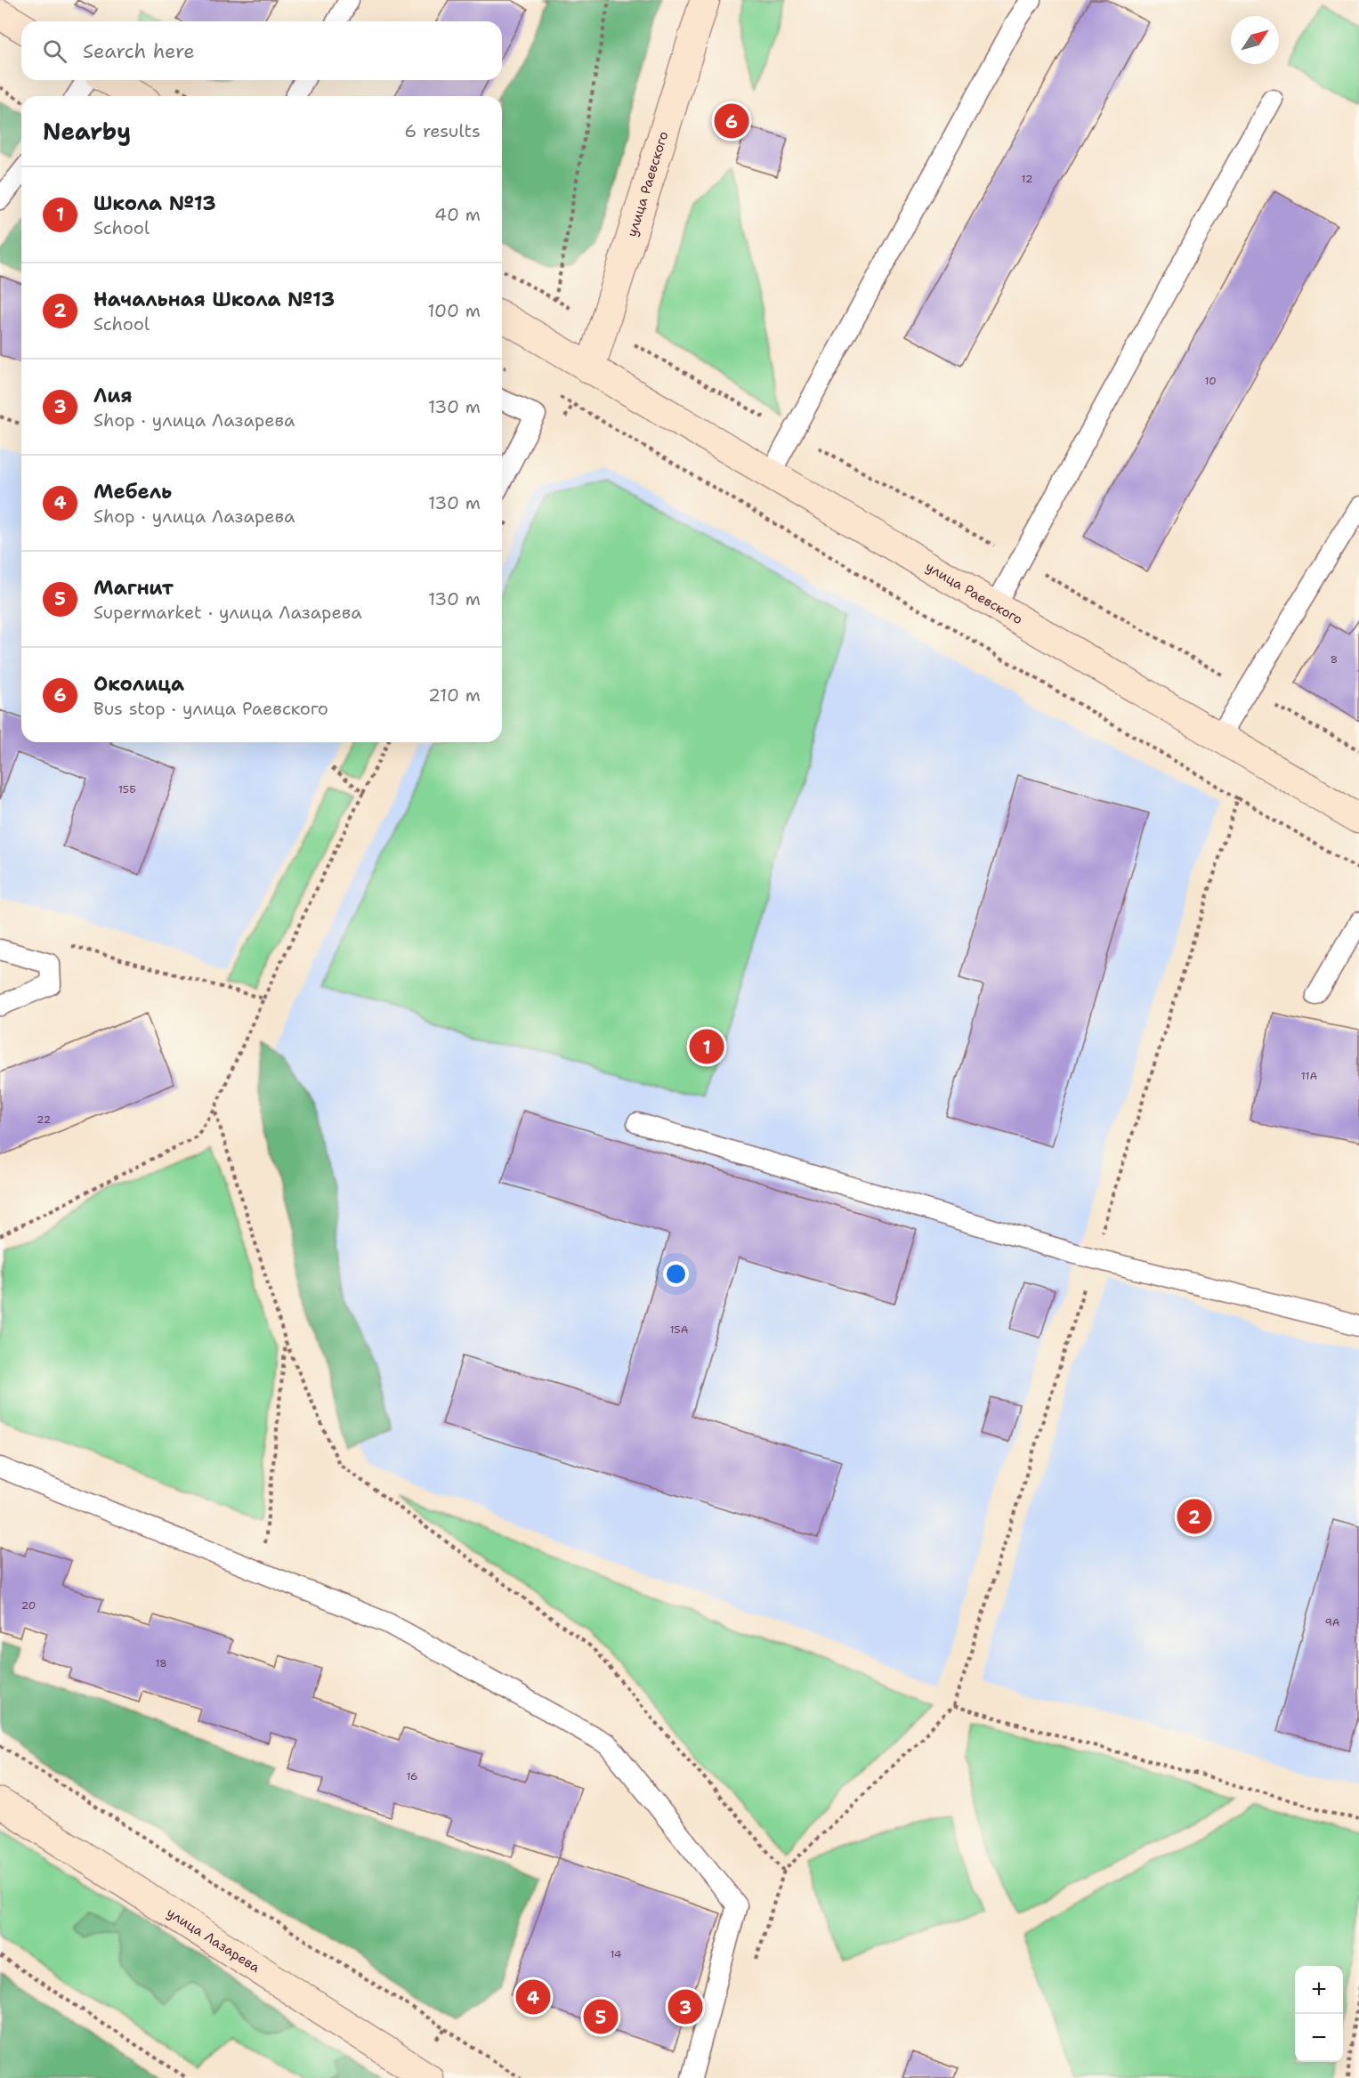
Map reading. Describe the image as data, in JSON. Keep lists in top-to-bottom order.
{
  "streets": {
    "main road": ["улица Раевского", "улица Лазарева"]
  },
  "house_numbers": [
    "12",
    "10",
    "8",
    "15Б",
    "11А",
    "22",
    "15А",
    "20",
    "9А",
    "18",
    "16",
    "14"
  ],
  "north": "top right",
  "page": {
    "search": "Search here",
    "heading": ["Nearby", "6 results"],
    "pins": [
      "6",
      "1",
      "2",
      "4",
      "3",
      "5"
    ],
    "list": [
      {
        "mark": "1",
        "name": "Школа №13",
        "note": "School",
        "value": "40 m"
      },
      {
        "mark": "2",
        "name": "Начальная Школа №13",
        "note": "School",
        "value": "100 m"
      },
      {
        "mark": "3",
        "name": "Лия",
        "note": "Shop · улица Лазарева",
        "value": "130 m"
      },
      {
        "mark": "4",
        "name": "Мебель",
        "note": "Shop · улица Лазарева",
        "value": "130 m"
      },
      {
        "mark": "5",
        "name": "Магнит",
        "note": "Supermarket · улица Лазарева",
        "value": "130 m"
      },
      {
        "mark": "6",
        "name": "Околица",
        "note": "Bus stop · улица Раевского",
        "value": "210 m"
      }
    ],
    "map_buttons": ["+", "−"]
  }
}
